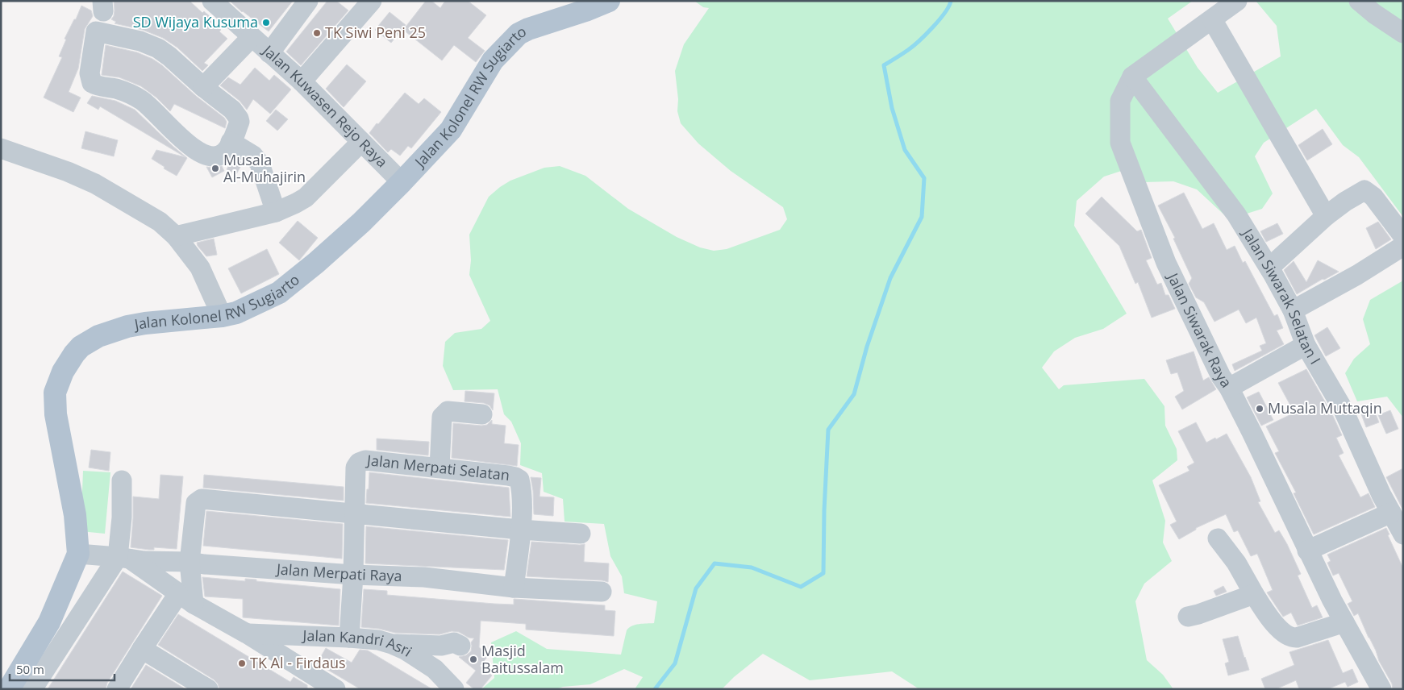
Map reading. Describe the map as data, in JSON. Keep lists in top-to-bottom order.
{
  "streets": {
    "main road": ["Jalan Kolonel RW Sugiarto"],
    "street": [
      "Jalan Kuwasen Rejo Raya",
      "Jalan Siwarak Selatan I",
      "Jalan Siwarak Raya",
      "Jalan Merpati Selatan",
      "Jalan Merpati Raya",
      "Jalan Kandri Asri"
    ]
  },
  "crossings": [
    ["Jalan Kolonel RW Sugiarto", "Jalan Kuwasen Rejo Raya"],
    ["Jalan Kolonel RW Sugiarto", "Jalan Merpati Raya"],
    ["Jalan Siwarak Selatan I", "Jalan Siwarak Raya"],
    ["Jalan Merpati Selatan", "Jalan Merpati Raya"],
    ["Jalan Merpati Selatan", "Jalan Kandri Asri"],
    ["Jalan Merpati Raya", "Jalan Kandri Asri"]
  ],
  "places": [
    "SD Wijaya Kusuma",
    "TK Siwi Peni 25",
    "Musala Al-Muhajirin",
    "Musala Muttaqin",
    "Masjid Baitussalam",
    "TK Al - Firdaus"
  ],
  "scale_bar": "50 m"
}
